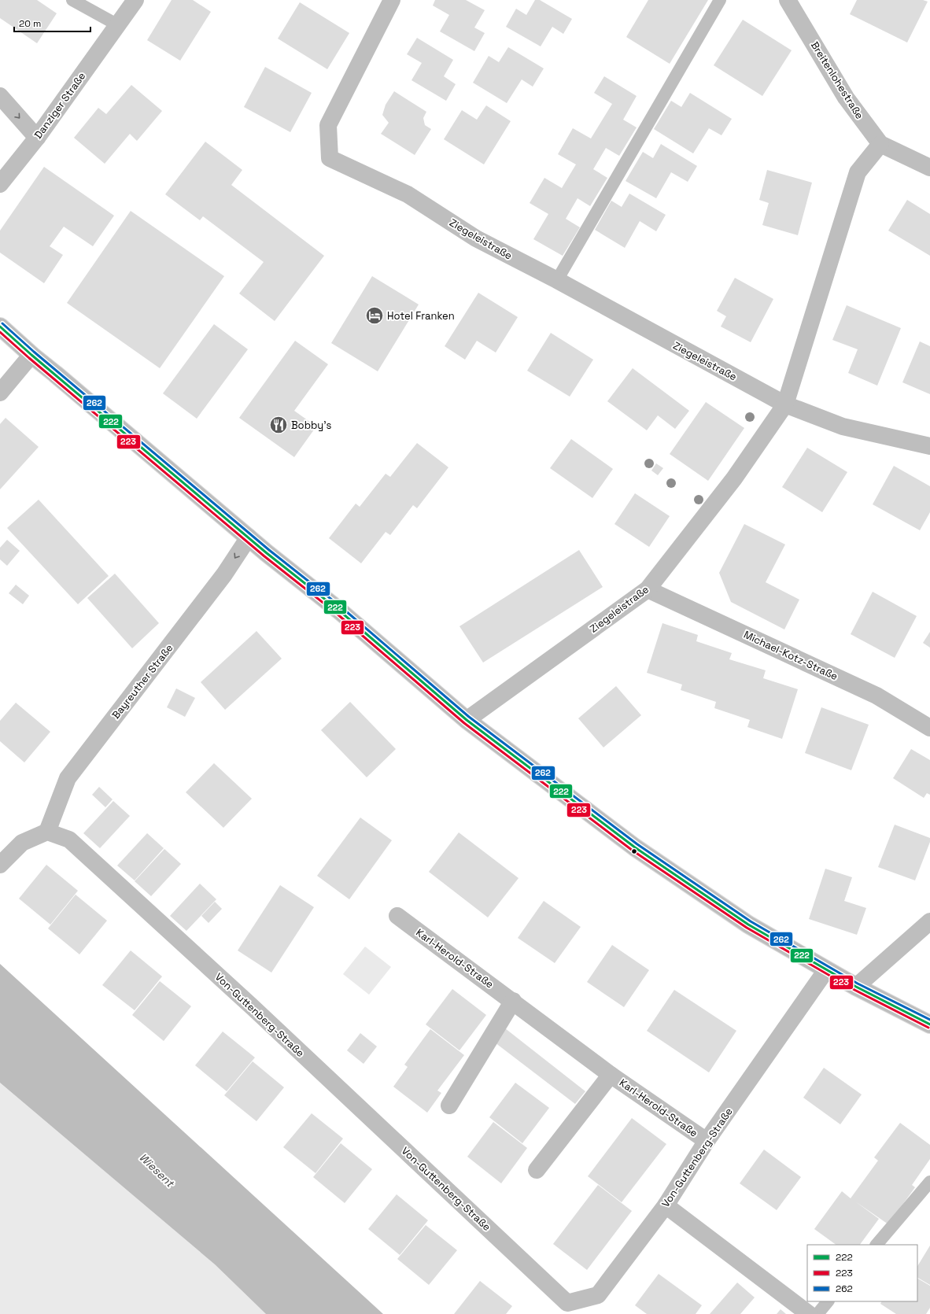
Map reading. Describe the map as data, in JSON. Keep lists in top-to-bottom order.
{
  "streets": {
    "street": [
      "Breitenlohestraße",
      "Danziger Straße",
      "Ziegeleistraße",
      "Michael-Kotz-Straße",
      "Bayreuther Straße",
      "Karl-Herold-Straße",
      "Von-Guttenberg-Straße"
    ]
  },
  "crossings": [
    ["Breitenlohestraße", "Ziegeleistraße"],
    ["Ziegeleistraße", "Michael-Kotz-Straße"],
    ["Bayreuther Straße", "Von-Guttenberg-Straße"],
    ["Karl-Herold-Straße", "Von-Guttenberg-Straße"]
  ],
  "one_way": ["Bayreuther Straße"],
  "water": ["Wiesent"],
  "places": {
    "hotel": ["Hotel Franken"],
    "restaurant": ["Bobby's"]
  },
  "lines": ["transit line 262", "transit line 222", "transit line 223"],
  "legend": ["222", "223", "262"],
  "scale_bar": "20 m"
}
